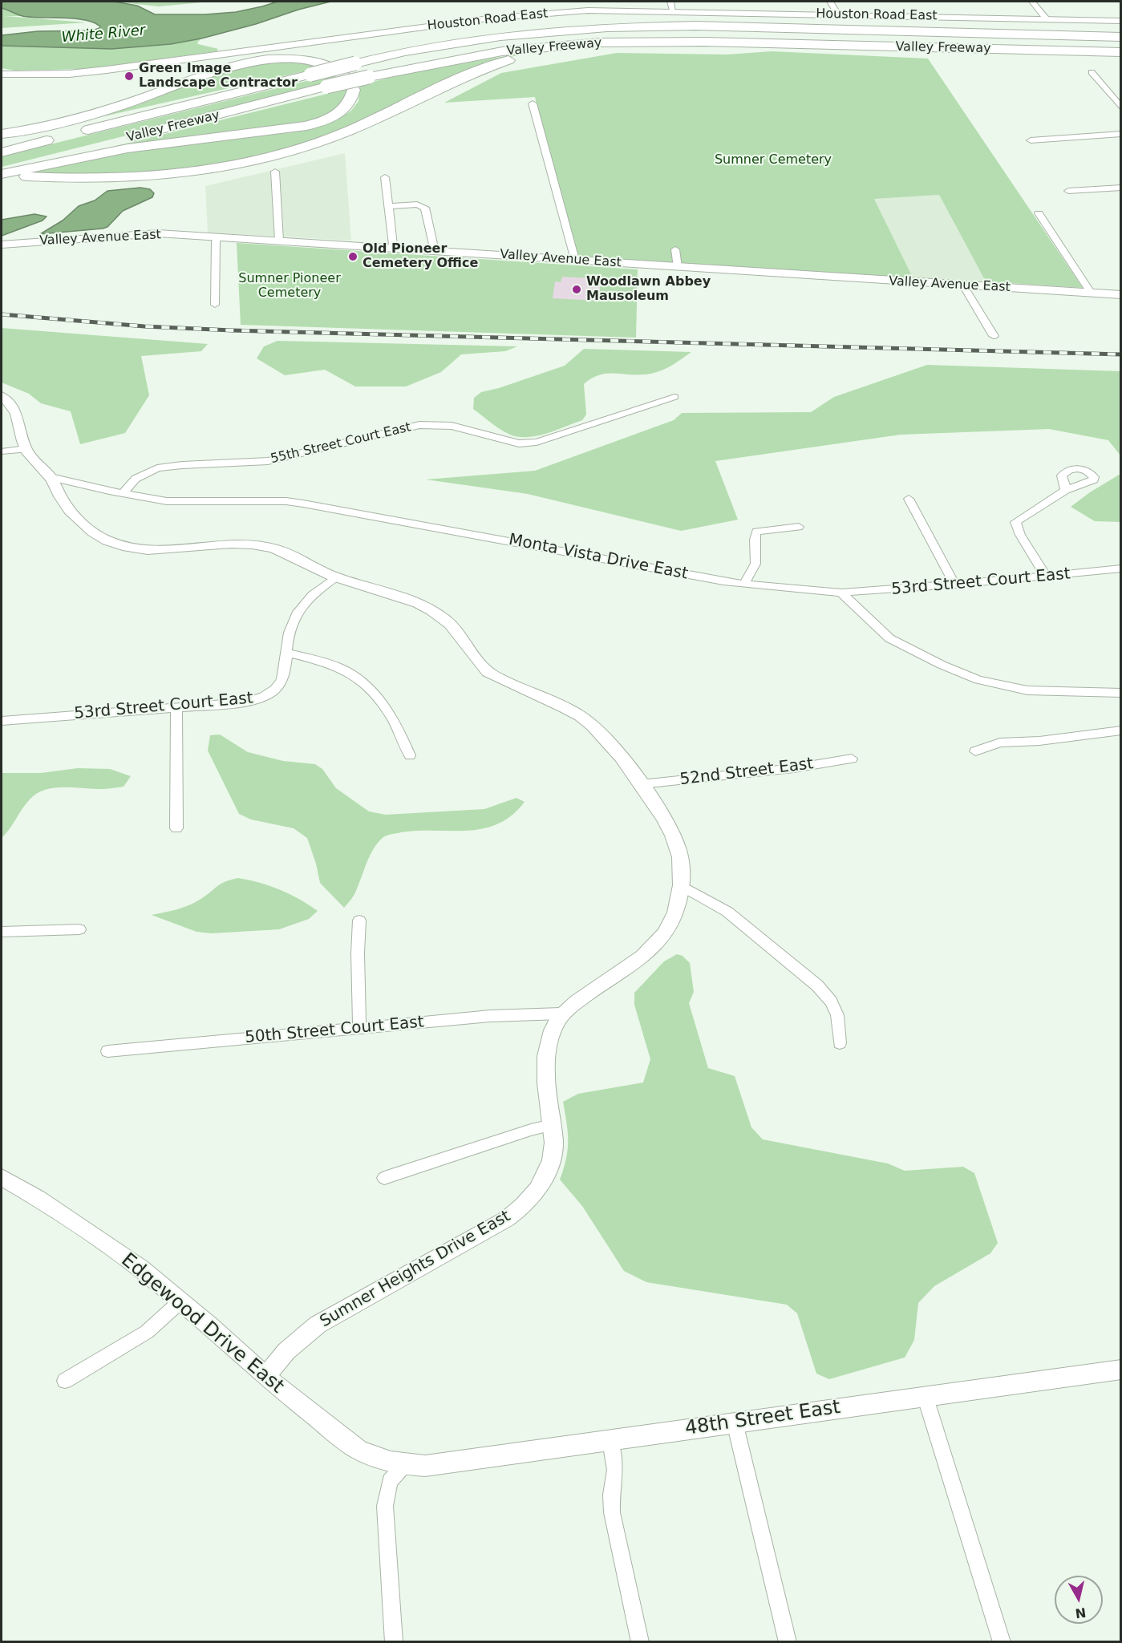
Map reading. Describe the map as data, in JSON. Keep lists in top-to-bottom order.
{
  "streets": {
    "highway": ["Valley Freeway"],
    "main road": ["Valley Avenue East"],
    "street": [
      "Houston Road East",
      "55th Street Court East",
      "Monta Vista Drive East",
      "53rd Street Court East",
      "52nd Street East",
      "50th Street Court East",
      "Sumner Heights Drive East",
      "Edgewood Drive East",
      "48th Street East"
    ]
  },
  "crossings": [
    ["55th Street Court East", "Monta Vista Drive East"],
    ["Monta Vista Drive East", "53rd Street Court East"],
    ["Monta Vista Drive East", "Sumner Heights Drive East"],
    ["53rd Street Court East", "Sumner Heights Drive East"],
    ["52nd Street East", "Sumner Heights Drive East"],
    ["50th Street Court East", "Sumner Heights Drive East"],
    ["Sumner Heights Drive East", "Edgewood Drive East"],
    ["Edgewood Drive East", "48th Street East"]
  ],
  "water": ["White River"],
  "parks": ["Sumner Cemetery", "Sumner Pioneer Cemetery"],
  "places": ["Green Image Landscape Contractor", "Old Pioneer Cemetery Office", "Woodlawn Abbey Mausoleum"],
  "north": "bottom"
}
